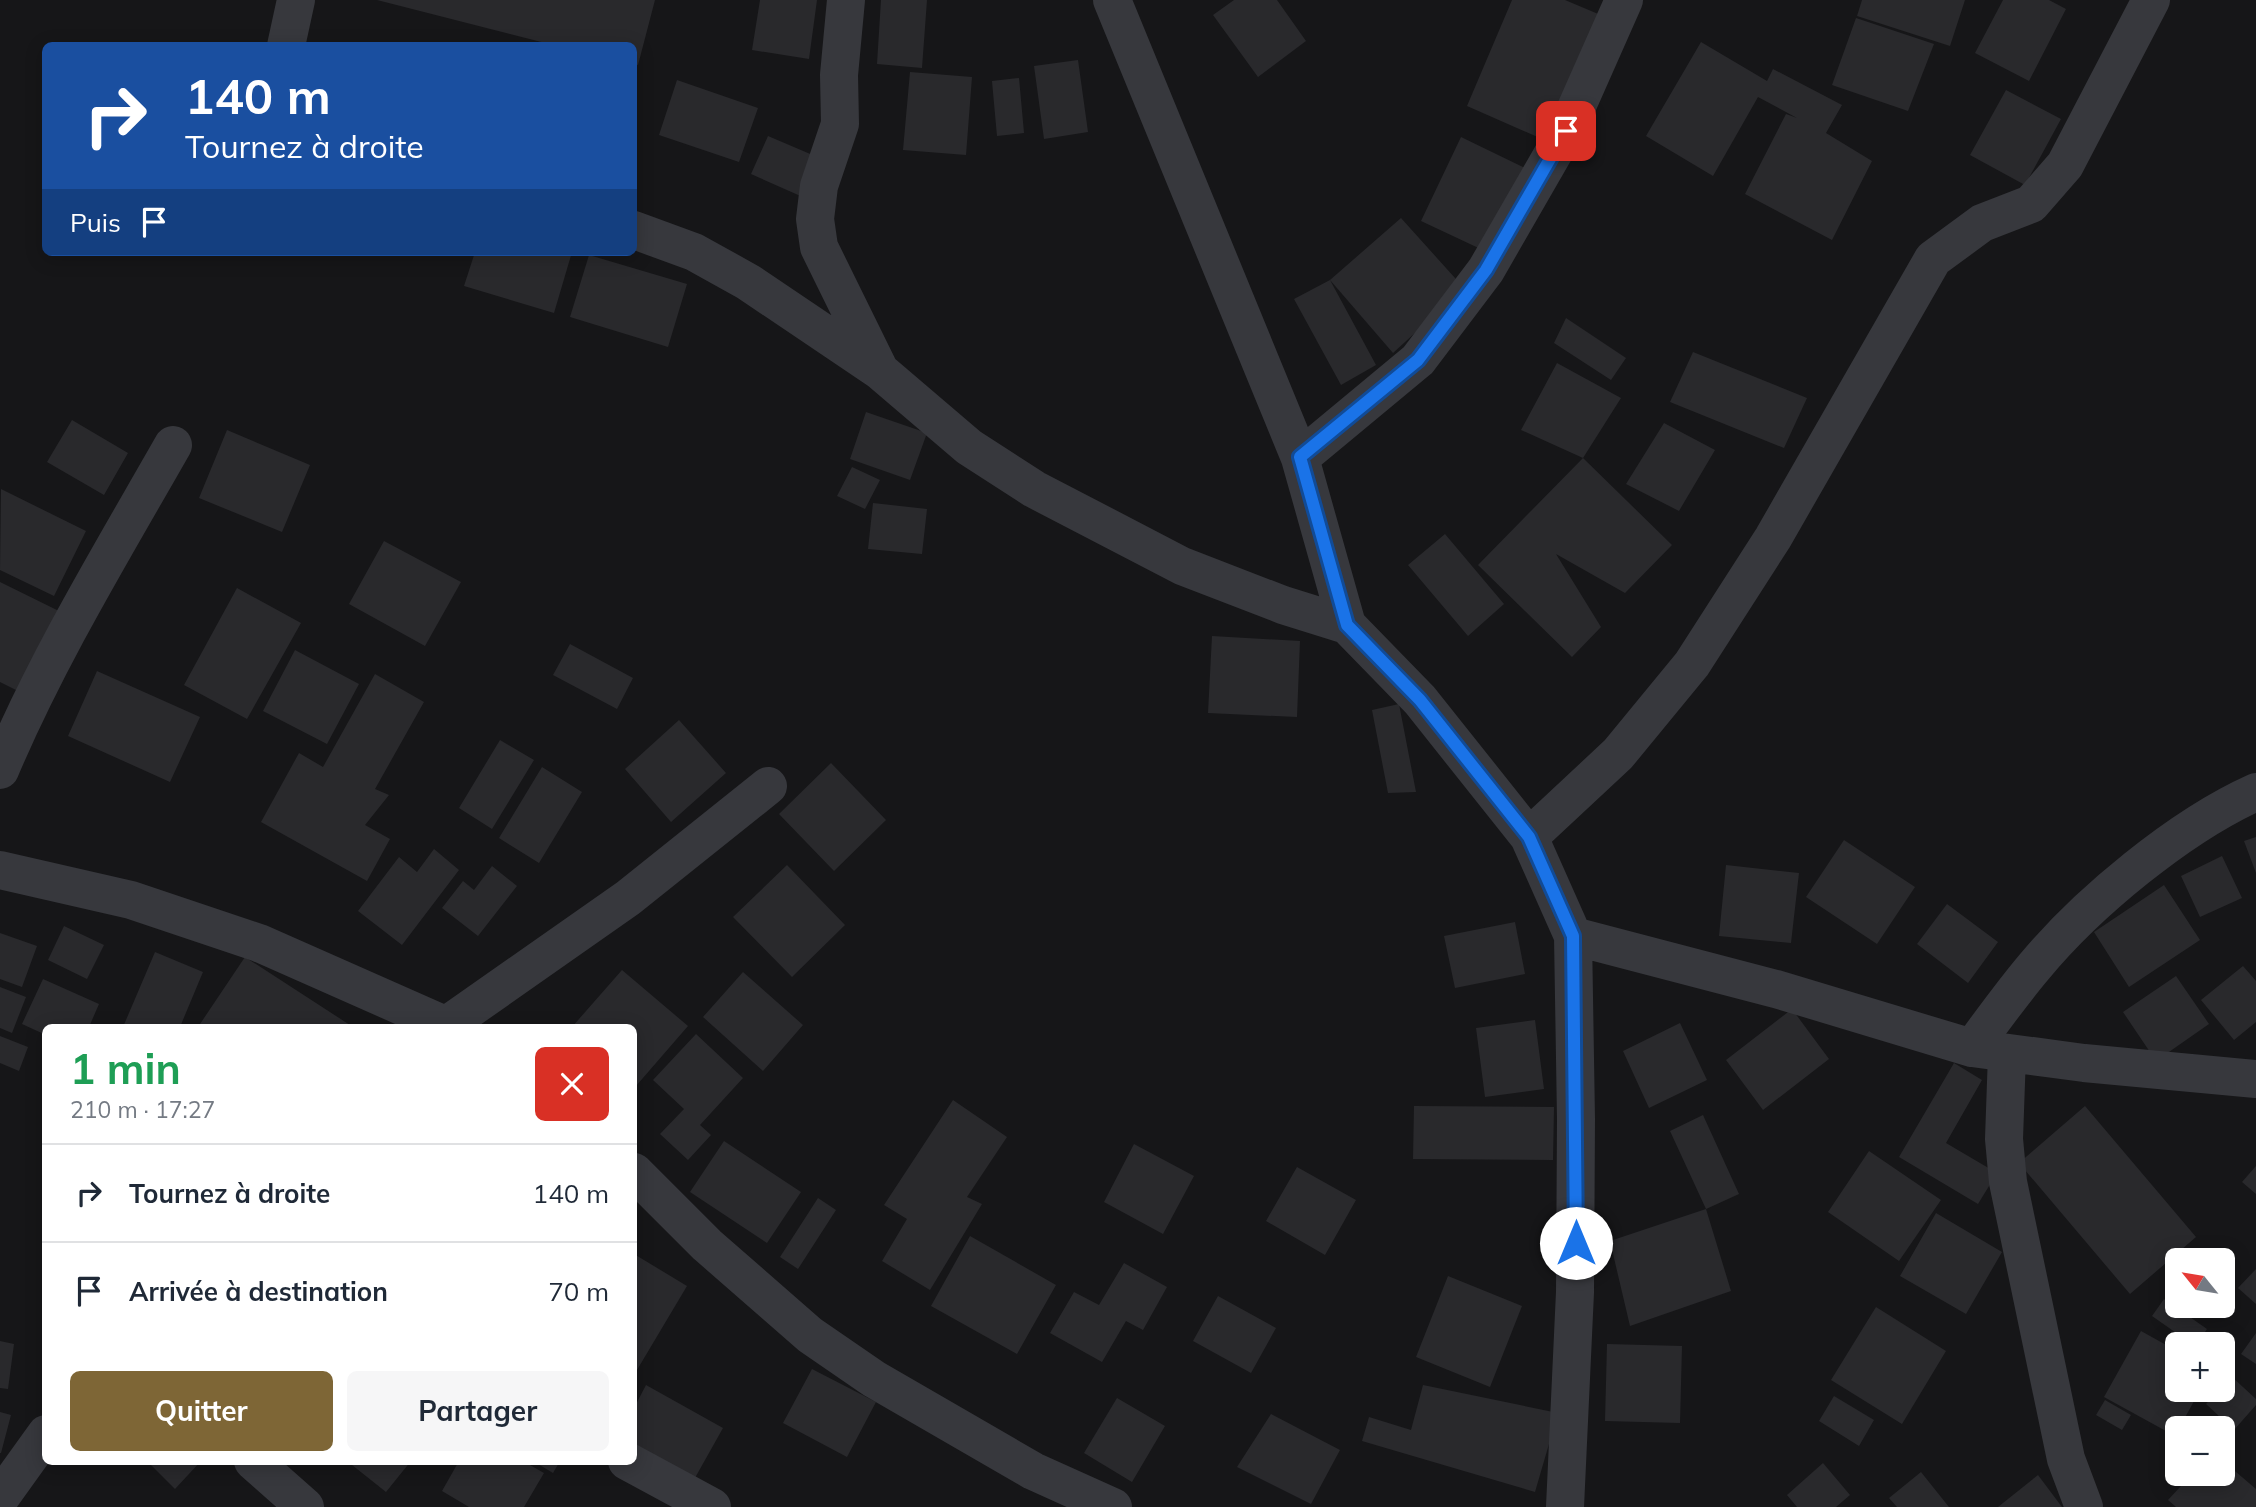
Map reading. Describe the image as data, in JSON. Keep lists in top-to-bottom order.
{
  "north": "top left",
  "page": {
    "turn": ["140 m", "Tournez à droite"],
    "then": "Puis",
    "heading": ["1 min", "210 m · 17:27"],
    "list": [
      {
        "name": "Tournez à droite",
        "value": "140 m"
      },
      {
        "name": "Arrivée à destination",
        "value": "70 m"
      }
    ],
    "map_buttons": ["+", "−"],
    "buttons": ["Quitter", "Partager"]
  }
}
